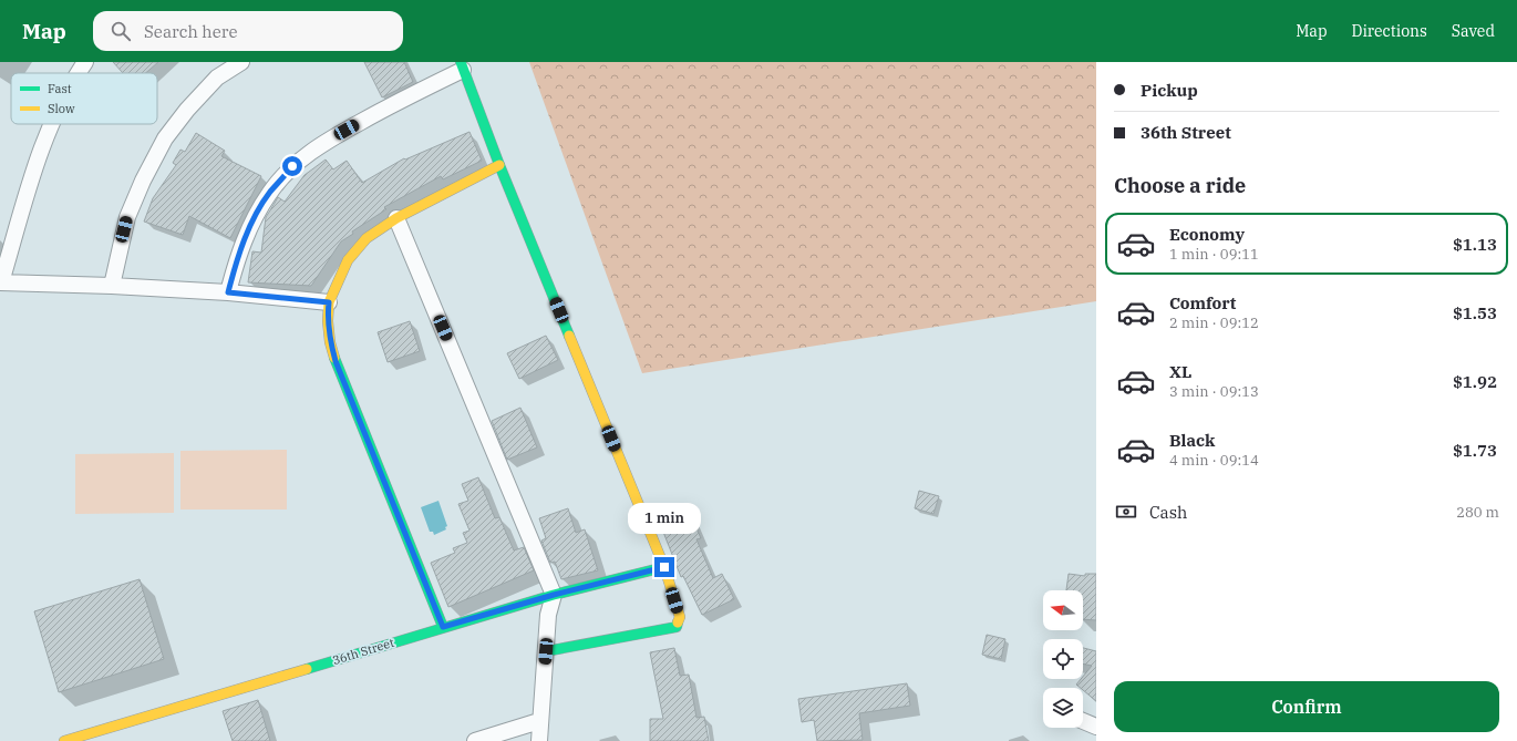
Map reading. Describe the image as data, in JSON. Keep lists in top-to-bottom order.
{
  "streets": {
    "street": ["36th Street"]
  },
  "legend": ["Fast", "Slow"],
  "north": "left",
  "page": {
    "header": "Map",
    "search": "Search here",
    "nav": ["Map", "Directions", "Saved"],
    "banner": ["Pickup", "36th Street"],
    "heading": "Choose a ride",
    "list": [
      {
        "name": "Economy",
        "note": "1 min · 09:11",
        "value": "$1.13"
      },
      {
        "name": "Comfort",
        "note": "2 min · 09:12",
        "value": "$1.53"
      },
      {
        "name": "XL",
        "note": "3 min · 09:13",
        "value": "$1.92"
      },
      {
        "name": "Black",
        "note": "4 min · 09:14",
        "value": "$1.73"
      }
    ],
    "pay": ["Cash", "280 m"],
    "bubble": "1 min",
    "buttons": "Confirm"
  }
}
